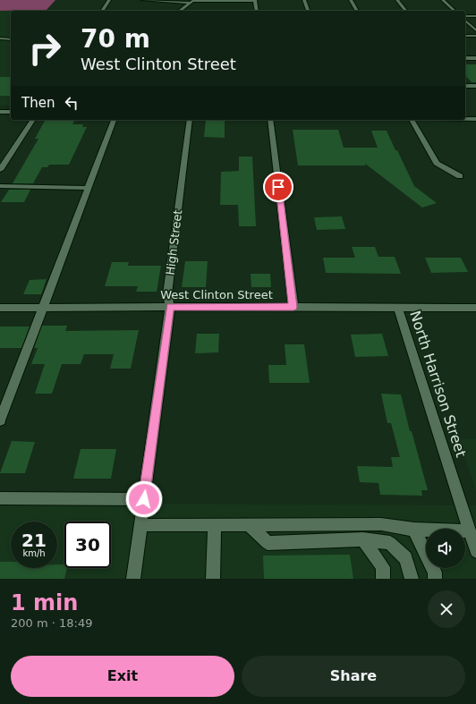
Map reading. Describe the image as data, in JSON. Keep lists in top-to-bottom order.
{
  "streets": {
    "street": ["High Street", "West Clinton Street", "North Harrison Street"]
  },
  "crossings": [
    ["High Street", "West Clinton Street"],
    ["West Clinton Street", "North Harrison Street"]
  ],
  "page": {
    "turn": ["70 m", "West Clinton Street"],
    "then": "Then",
    "speed": "21 km/h",
    "limit": "30",
    "heading": ["1 min", "200 m · 18:49"],
    "buttons": ["Exit", "Share"]
  }
}
